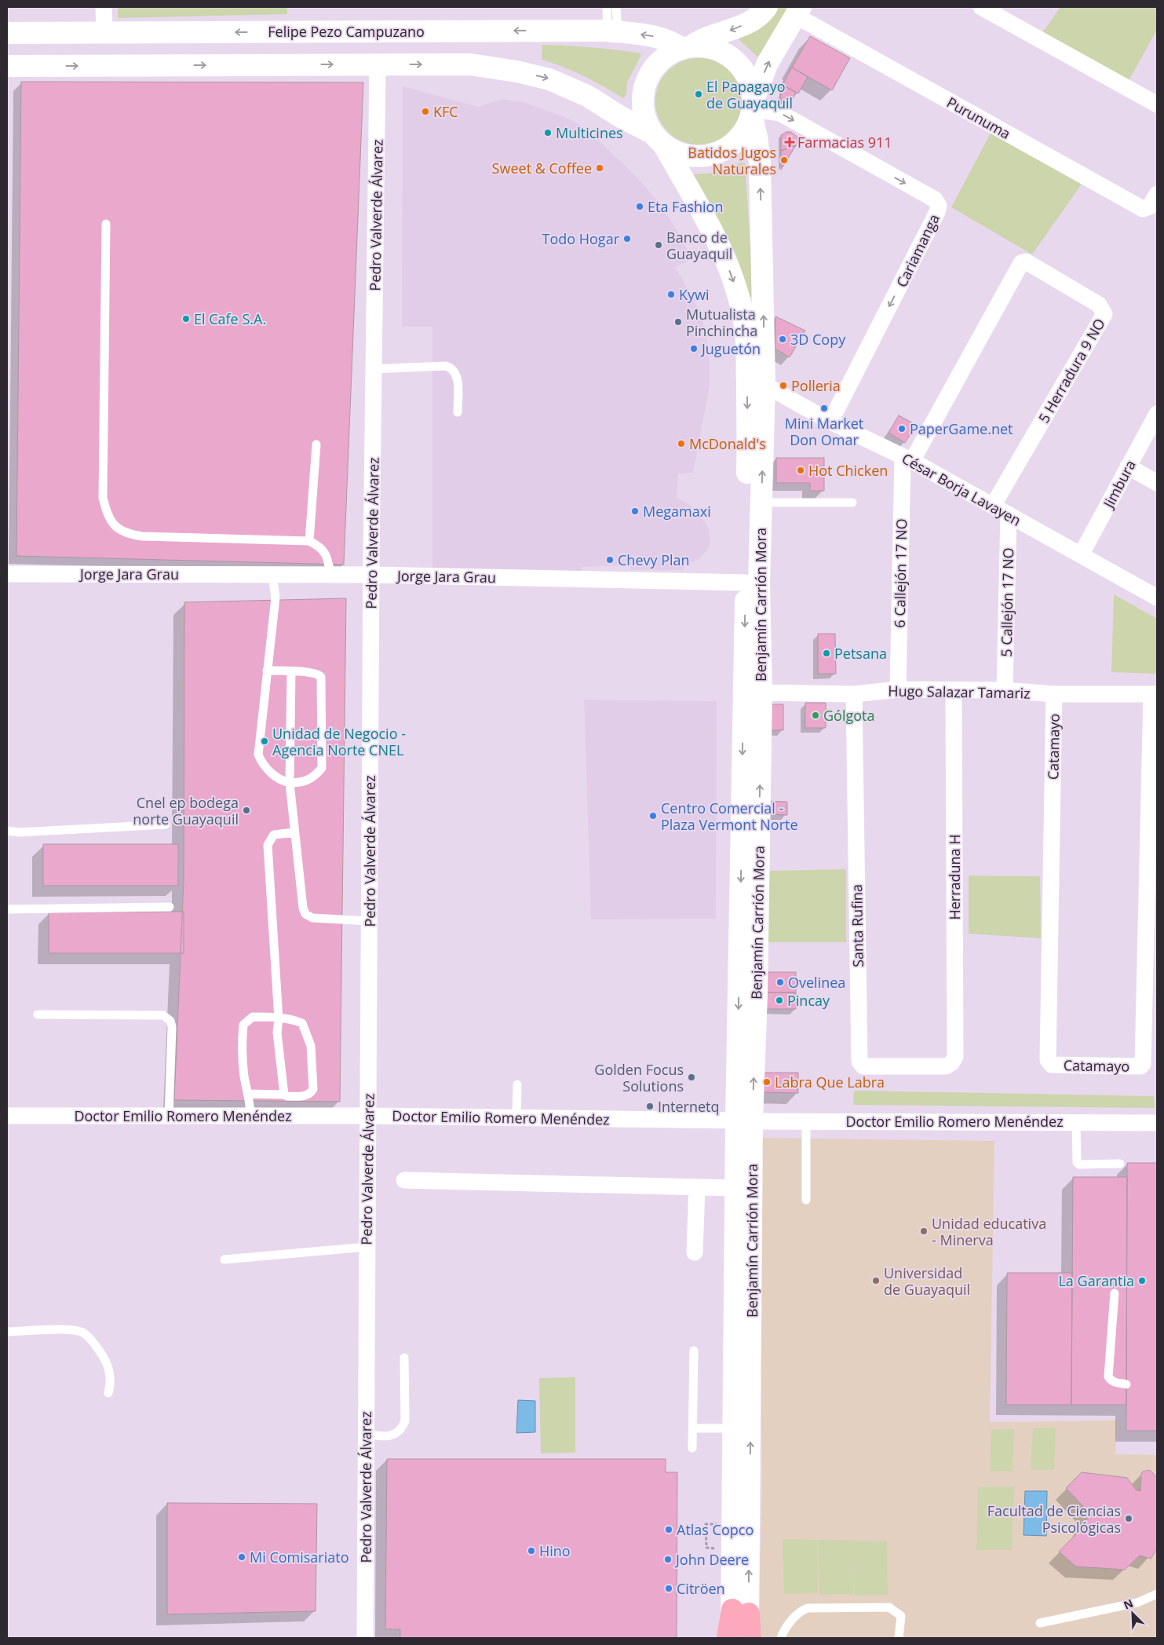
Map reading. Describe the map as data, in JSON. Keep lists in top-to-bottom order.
{
  "streets": {
    "main road": ["Felipe Pezo Campuzano", "Benjamín Carrión Mora"],
    "street": [
      "Purunuma",
      "Pedro Valverde Álvarez",
      "Cariamanga",
      "5 Herradura 9 NO",
      "Jimbura",
      "César Borja Lavayen",
      "6 Callejón 17 NO",
      "Jorge Jara Grau",
      "5 Callejón 17 NO",
      "Hugo Salazar Tamariz",
      "Catamayo",
      "Herraduna H",
      "Santa Rufina",
      "Doctor Emilio Romero Menéndez"
    ]
  },
  "crossings": [
    ["Felipe Pezo Campuzano", "Cariamanga"],
    ["Felipe Pezo Campuzano", "Benjamín Carrión Mora"],
    ["Pedro Valverde Álvarez", "Jorge Jara Grau"],
    ["Pedro Valverde Álvarez", "Doctor Emilio Romero Menéndez"],
    ["Cariamanga", "César Borja Lavayen"],
    ["Cariamanga", "Benjamín Carrión Mora"],
    ["5 Herradura 9 NO", "César Borja Lavayen"],
    ["5 Herradura 9 NO", "6 Callejón 17 NO"],
    ["Jimbura", "César Borja Lavayen"],
    ["César Borja Lavayen", "6 Callejón 17 NO"],
    ["César Borja Lavayen", "5 Callejón 17 NO"],
    ["César Borja Lavayen", "Benjamín Carrión Mora"],
    ["6 Callejón 17 NO", "Hugo Salazar Tamariz"],
    ["Jorge Jara Grau", "Benjamín Carrión Mora"],
    ["5 Callejón 17 NO", "Hugo Salazar Tamariz"],
    ["Benjamín Carrión Mora", "Hugo Salazar Tamariz"],
    ["Benjamín Carrión Mora", "Doctor Emilio Romero Menéndez"],
    ["Hugo Salazar Tamariz", "Catamayo"],
    ["Hugo Salazar Tamariz", "Herraduna H"],
    ["Hugo Salazar Tamariz", "Santa Rufina"],
    ["Herraduna H", "Santa Rufina"]
  ],
  "places": {
    "other": [
      "El Papagayo de Guayaquil",
      "KFC",
      "Multicines",
      "Batidos Jugos Naturales",
      "Sweet & Coffee",
      "Eta Fashion",
      "Todo Hogar",
      "Banco de Guayaquil",
      "Kywi",
      "El Cafe S.A.",
      "Mutualista Pinchincha",
      "3D Copy",
      "Juguetón",
      "Polleria",
      "Mini Market Don Omar",
      "PaperGame.net",
      "McDonald's",
      "Hot Chicken",
      "Megamaxi",
      "Chevy Plan",
      "Petsana",
      "Gólgota",
      "Unidad de Negocio - Agencia Norte CNEL",
      "Cnel ep bodega norte Guayaquil",
      "Centro Comercial - Plaza Vermont Norte",
      "Ovelinea",
      "Pincay",
      "Golden Focus Solutions",
      "Labra Que Labra",
      "Internetq",
      "Unidad educativa - Minerva",
      "Universidad de Guayaquil",
      "La Garantia",
      "Facultad de Ciencias Psicológicas",
      "Atlas Copco",
      "Hino",
      "Mi Comisariato",
      "John Deere",
      "Citröen"
    ],
    "health": ["Farmacias 911"]
  },
  "north": "top left"
}
